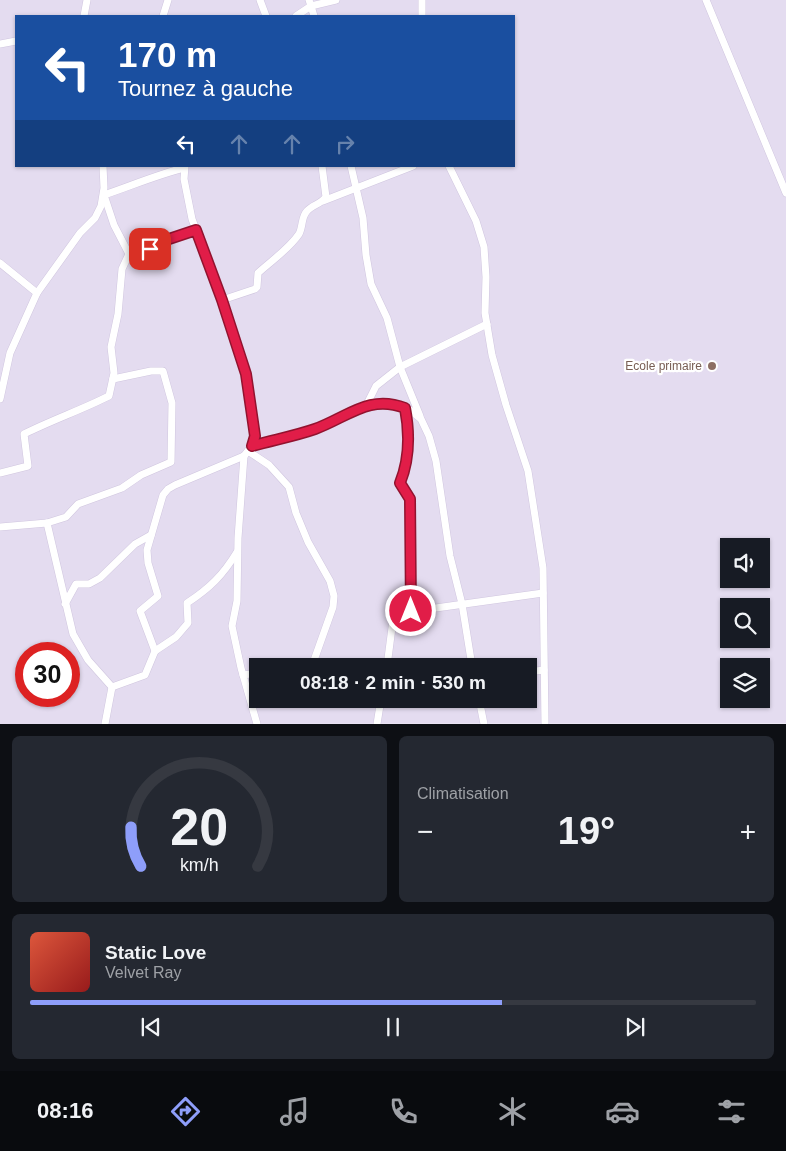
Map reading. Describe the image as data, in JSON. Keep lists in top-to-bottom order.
{
  "places": ["Ecole primaire"],
  "page": {
    "turn": ["170 m", "Tournez à gauche"],
    "limit": "30",
    "trip": "08:18 · 2 min · 530 m",
    "tile": "Climatisation",
    "heat": ["−", "19°", "+"],
    "song": ["Static Love", "Velvet Ray"],
    "tabs": "08:16",
    "gauge": ["20", "km/h"]
  }
}
